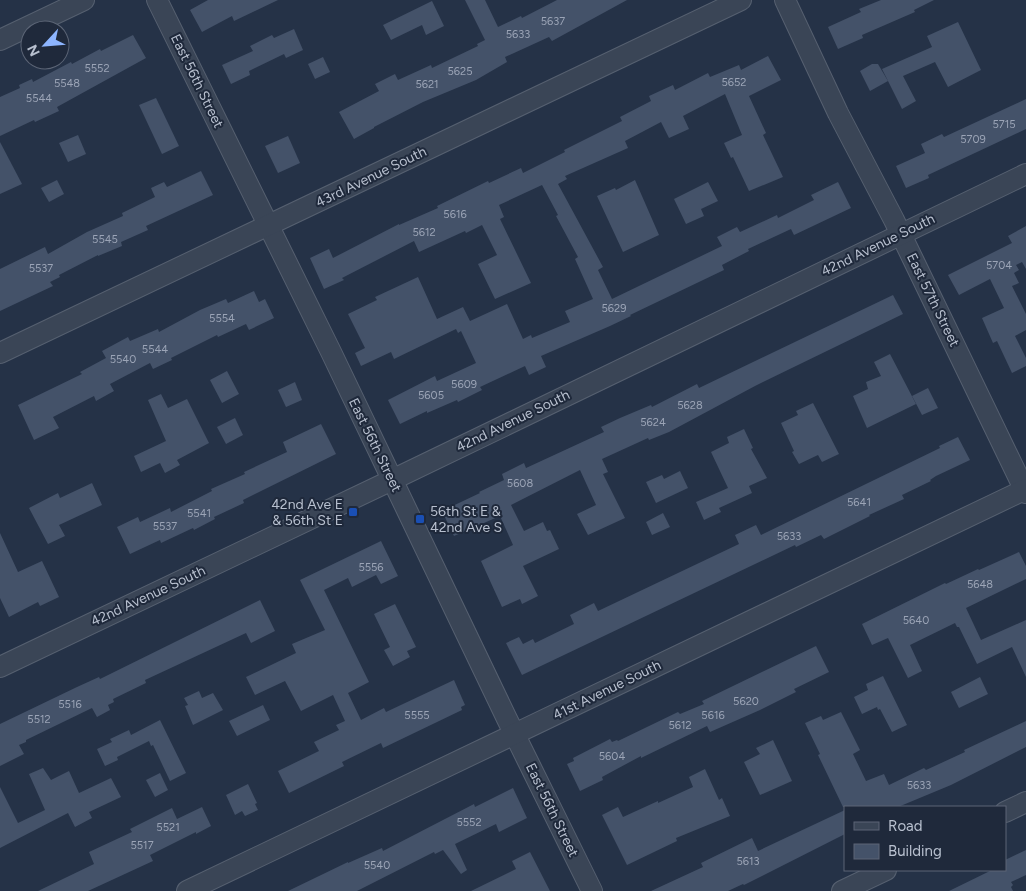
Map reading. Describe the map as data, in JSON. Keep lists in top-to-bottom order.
{
  "streets": {
    "street": [
      "East 56th Street",
      "43rd Avenue South",
      "42nd Avenue South",
      "East 57th Street",
      "41st Avenue South"
    ]
  },
  "crossings": [
    ["East 56th Street", "43rd Avenue South"],
    ["East 56th Street", "42nd Avenue South"],
    ["East 56th Street", "41st Avenue South"],
    ["42nd Avenue South", "East 57th Street"],
    ["East 57th Street", "41st Avenue South"]
  ],
  "places": {
    "transit": ["42nd Ave E & 56th St E", "56th St E & 42nd Ave S"]
  },
  "house_numbers": [
    "5637",
    "5633",
    "5552",
    "5625",
    "5652",
    "5548",
    "5621",
    "5544",
    "5715",
    "5709",
    "5616",
    "5612",
    "5545",
    "5704",
    "5537",
    "5629",
    "5554",
    "5544",
    "5540",
    "5609",
    "5605",
    "5628",
    "5624",
    "5608",
    "5641",
    "5541",
    "5537",
    "5633",
    "5556",
    "5648",
    "5640",
    "5620",
    "5516",
    "5555",
    "5616",
    "5512",
    "5612",
    "5604",
    "5633",
    "5552",
    "5521",
    "5517",
    "5613",
    "5540"
  ],
  "legend": ["Road", "Building"],
  "north": "bottom left"
}
